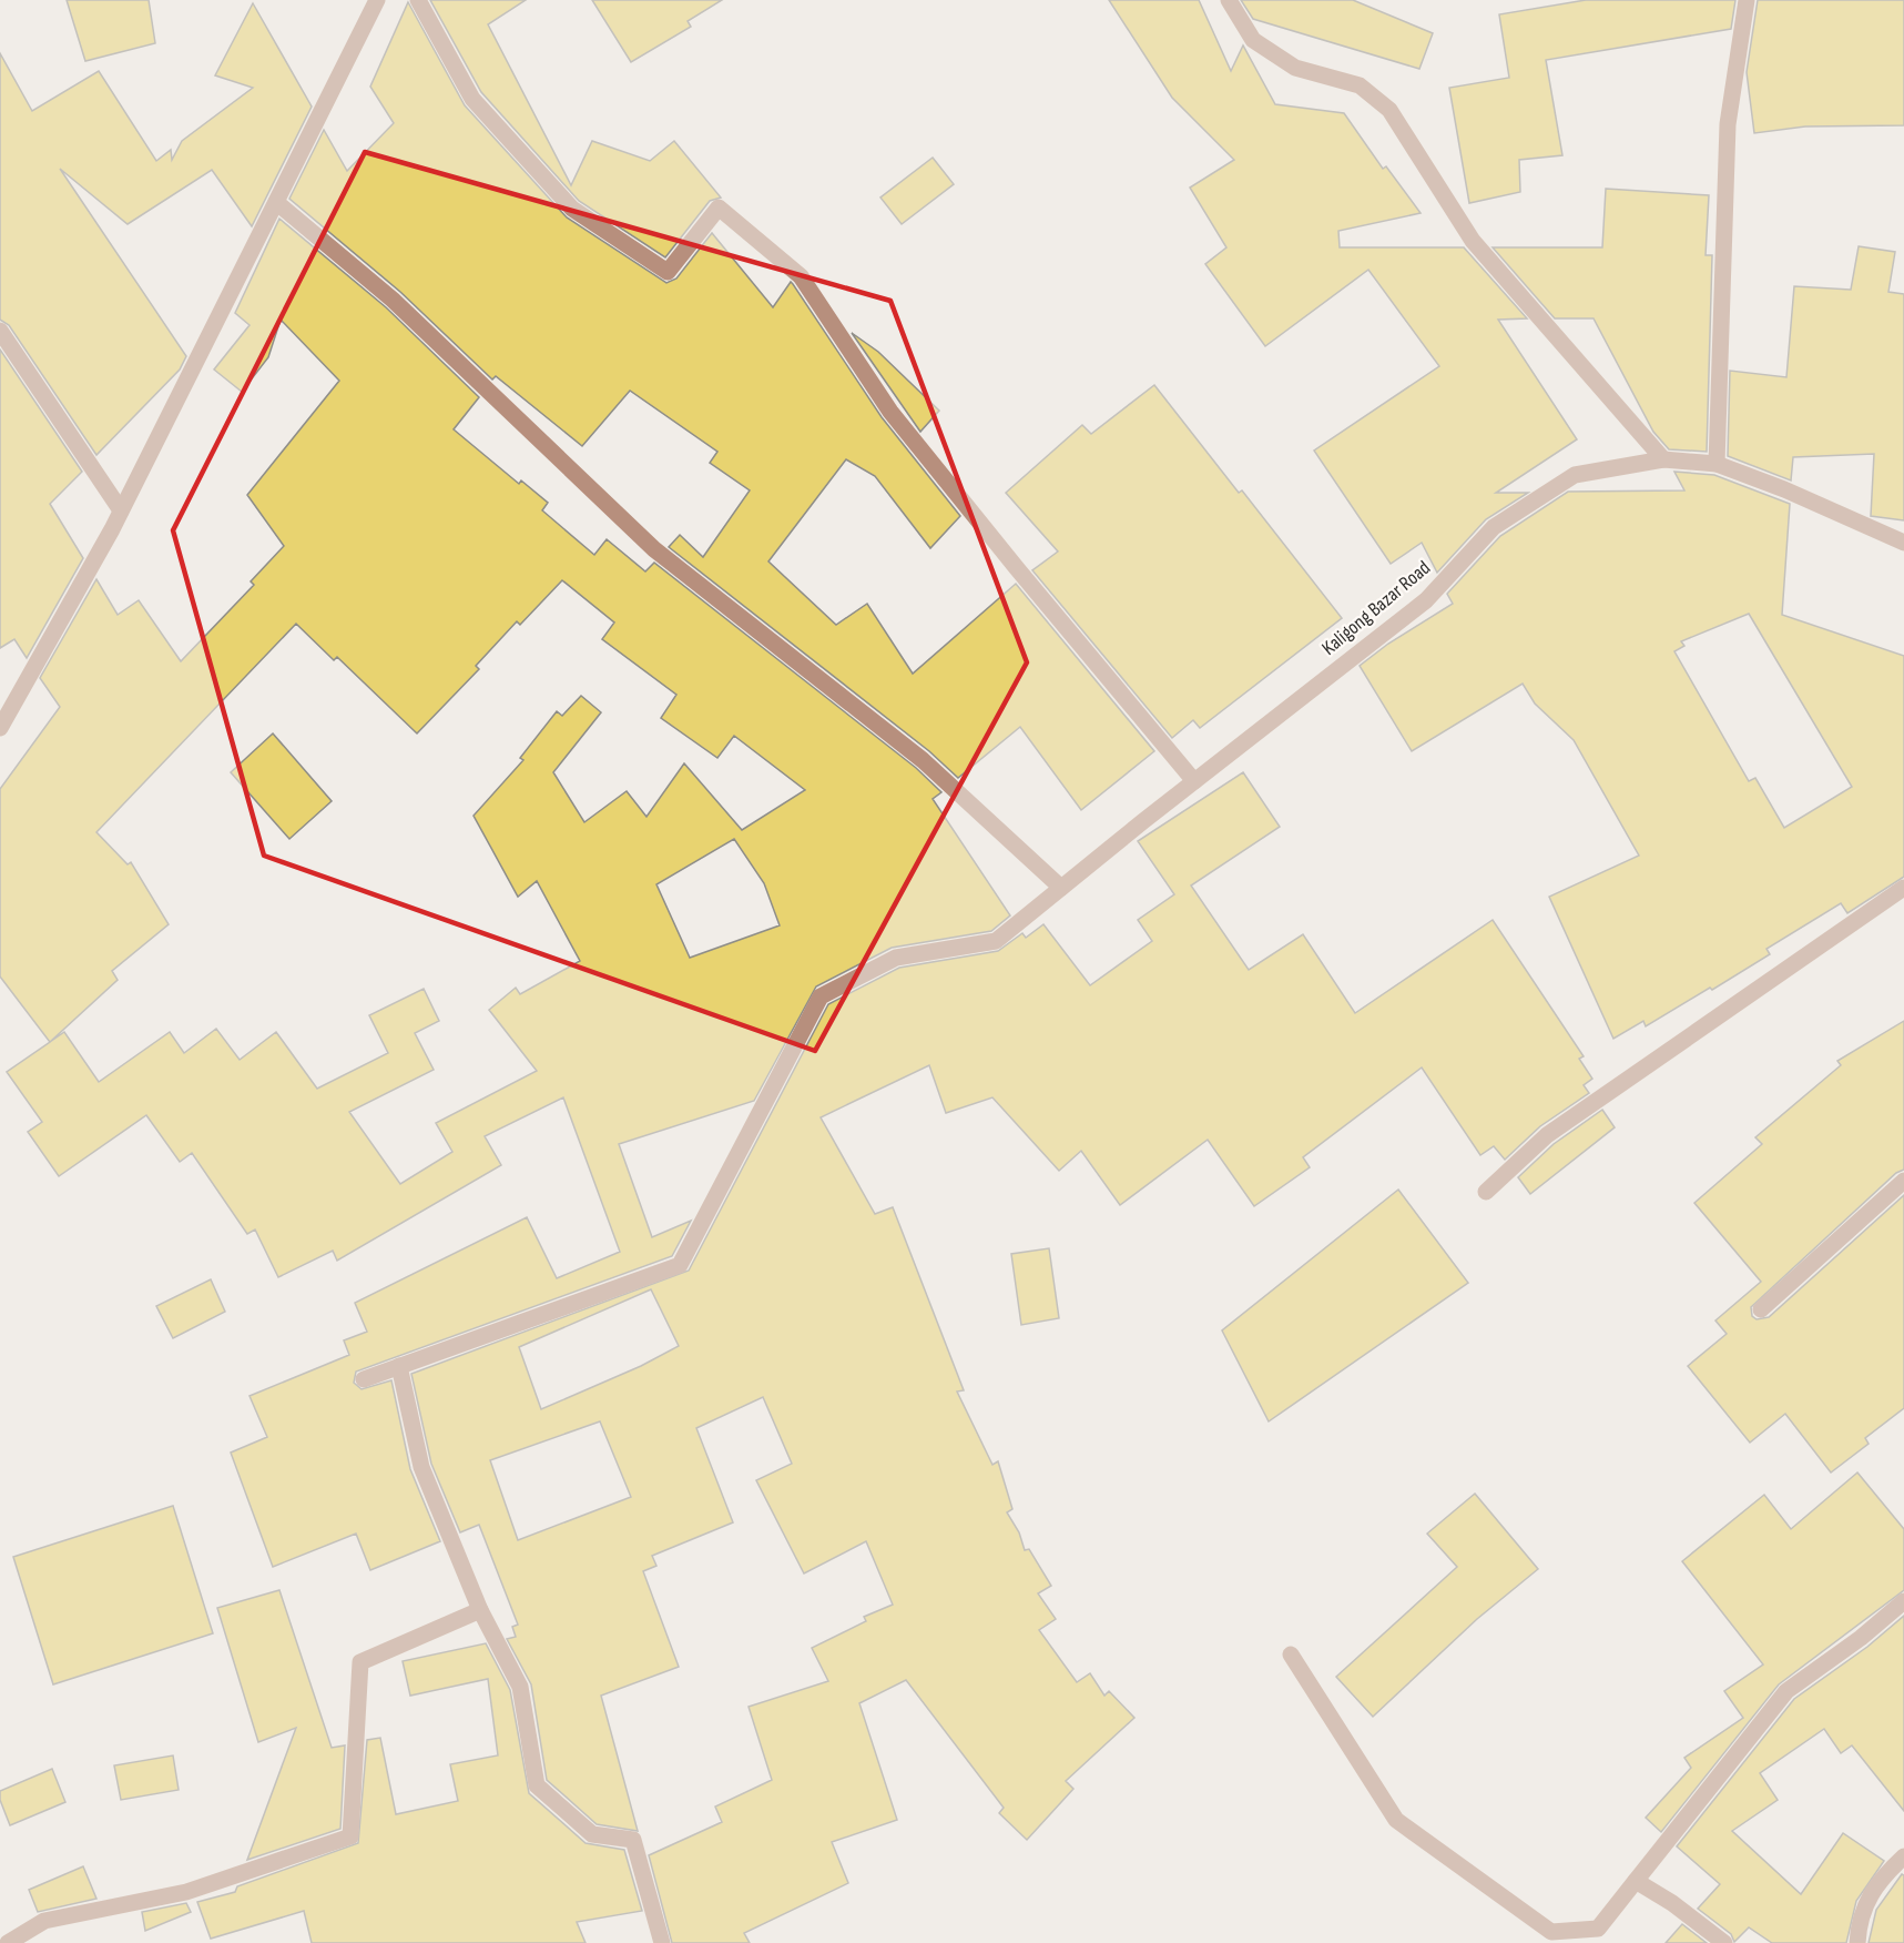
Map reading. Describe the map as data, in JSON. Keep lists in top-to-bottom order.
{
  "streets": {
    "street": ["Kaligong Bazar Road"]
  }
}
